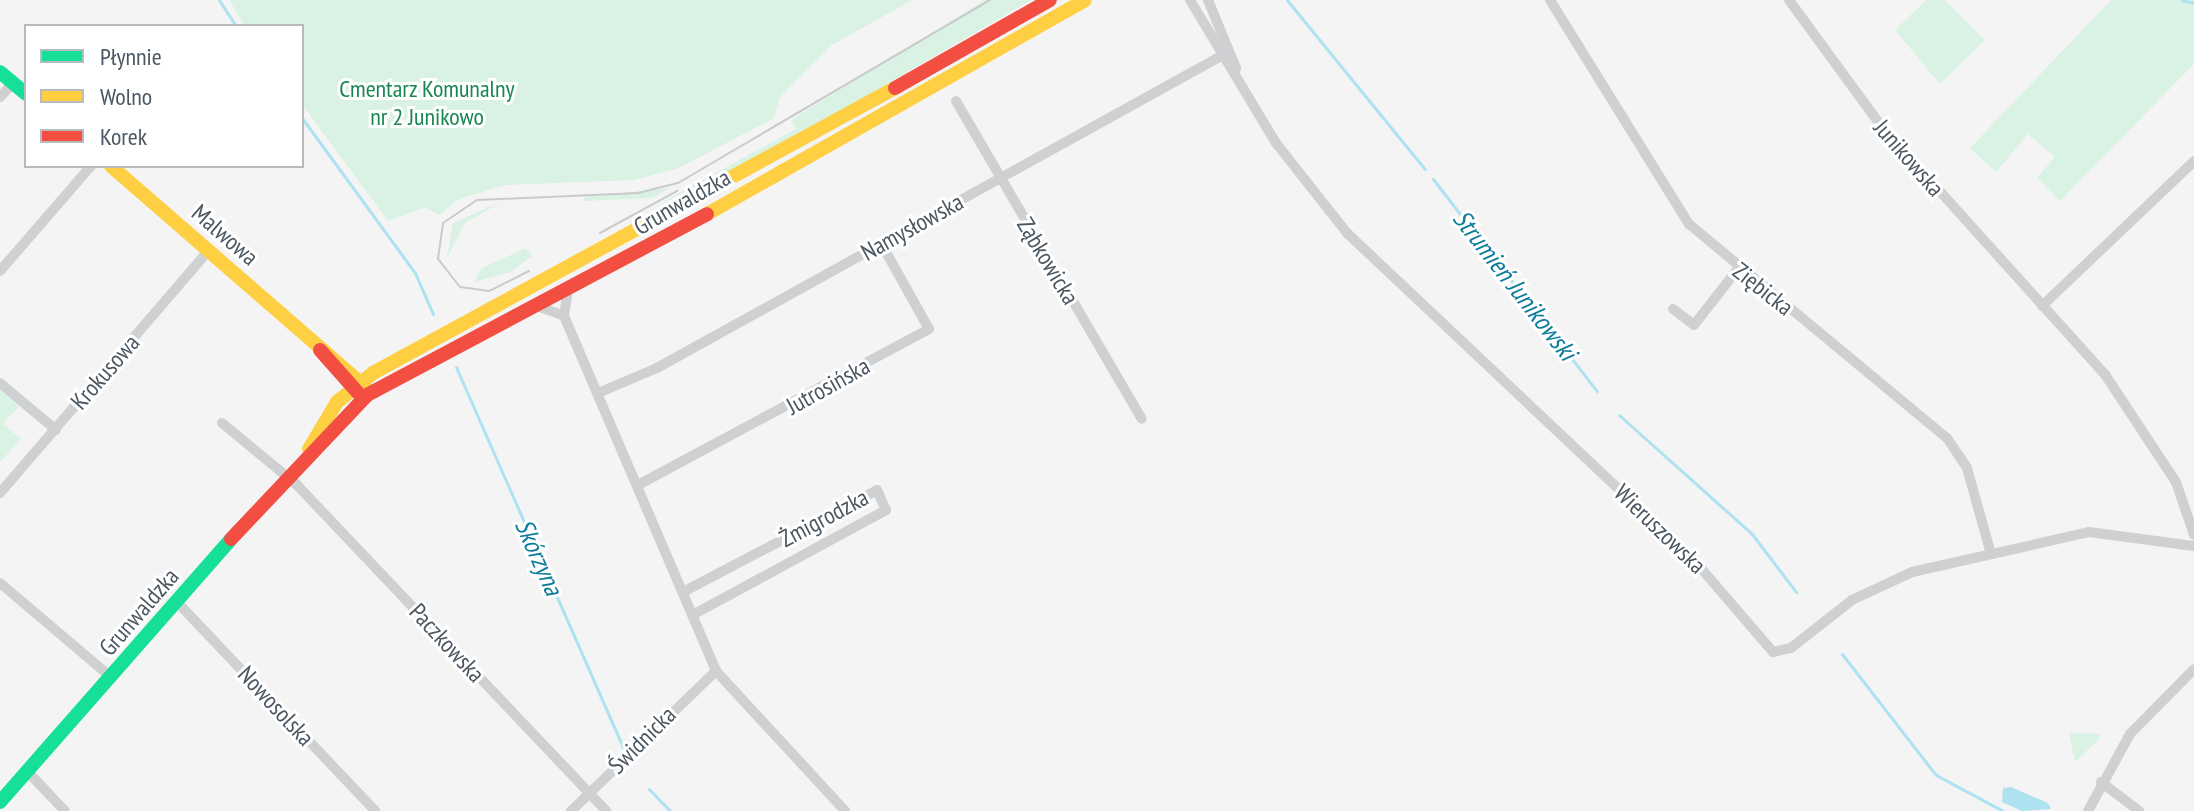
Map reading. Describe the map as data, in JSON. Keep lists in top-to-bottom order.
{
  "streets": {
    "street": [
      "Junikowska",
      "Grunwaldzka",
      "Namysłowska",
      "Malwowa",
      "Ząbkowicka",
      "Ziębicka",
      "Krokusowa",
      "Jutrosińska",
      "Żmigrodzka",
      "Wieruszowska",
      "Paczkowska",
      "Nowosolska",
      "Świdnicka"
    ]
  },
  "crossings": [
    ["Grunwaldzka", "Malwowa"],
    ["Grunwaldzka", "Paczkowska"],
    ["Grunwaldzka", "Nowosolska"],
    ["Namysłowska", "Ząbkowicka"],
    ["Namysłowska", "Jutrosińska"],
    ["Namysłowska", "Wieruszowska"],
    ["Malwowa", "Krokusowa"],
    ["Ziębicka", "Wieruszowska"],
    ["Paczkowska", "Świdnicka"]
  ],
  "water": ["Strumień Junikowski", "Skórzyna"],
  "parks": ["Cmentarz Komunalny nr 2 Junikowo"],
  "legend": ["Płynnie", "Wolno", "Korek"]
}
